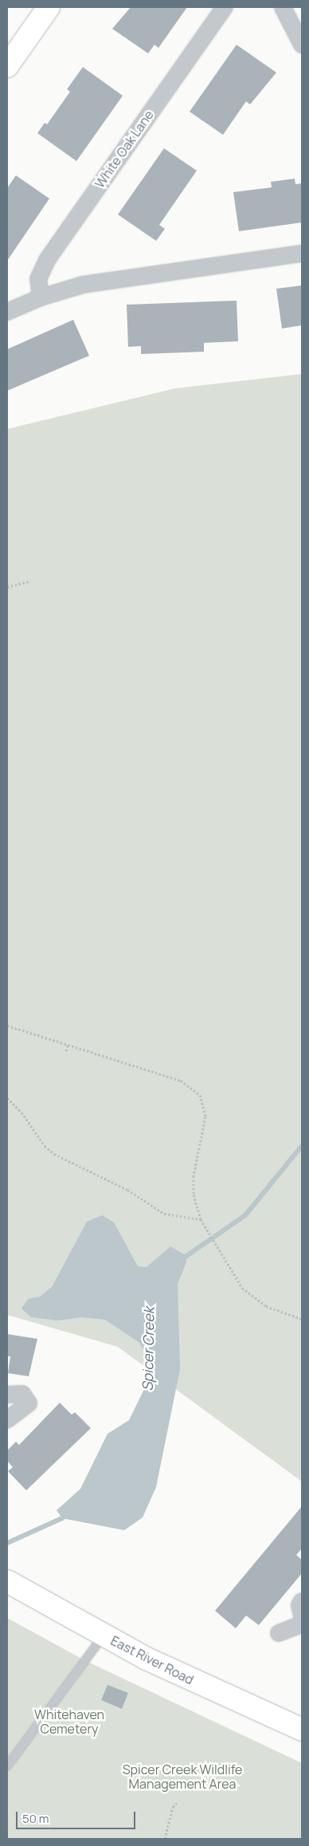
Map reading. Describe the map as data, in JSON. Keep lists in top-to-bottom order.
{
  "streets": {
    "main road": ["East River Road"],
    "street": ["White Oak Lane"]
  },
  "water": ["Spicer Creek"],
  "parks": ["Whitehaven Cemetery", "Spicer Creek Wildlife Management Area"],
  "scale_bar": "50 m"
}
